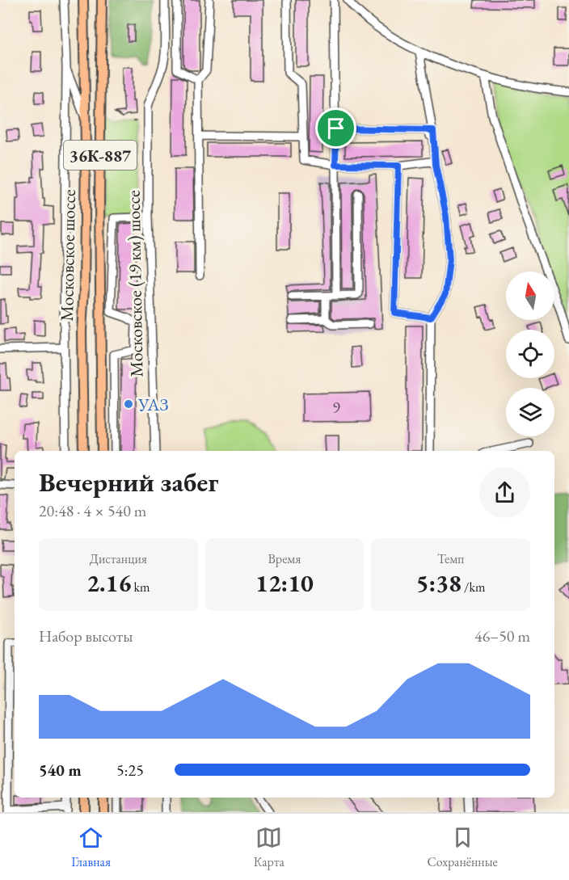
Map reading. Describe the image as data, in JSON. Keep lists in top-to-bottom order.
{
  "streets": {
    "main road": ["36К-887", "Московское шоссе"],
    "street": ["Московское (19 км) шоссе"]
  },
  "places": ["УАЗ"],
  "house_numbers": ["9"],
  "north": "top",
  "page": {
    "heading": ["Вечерний забег", "20:48 · 4 × 540 m"],
    "stats": [
      ["Дистанция", "2.16 km"],
      ["Время", "12:10"],
      ["Темп", "5:38 /km"]
    ],
    "chart": ["Набор высоты", "46–50 m"],
    "list": [
      {
        "name": "540 m",
        "note": "5:25"
      }
    ],
    "tabs": ["Главная", "Карта", "Сохранённые"]
  }
}
